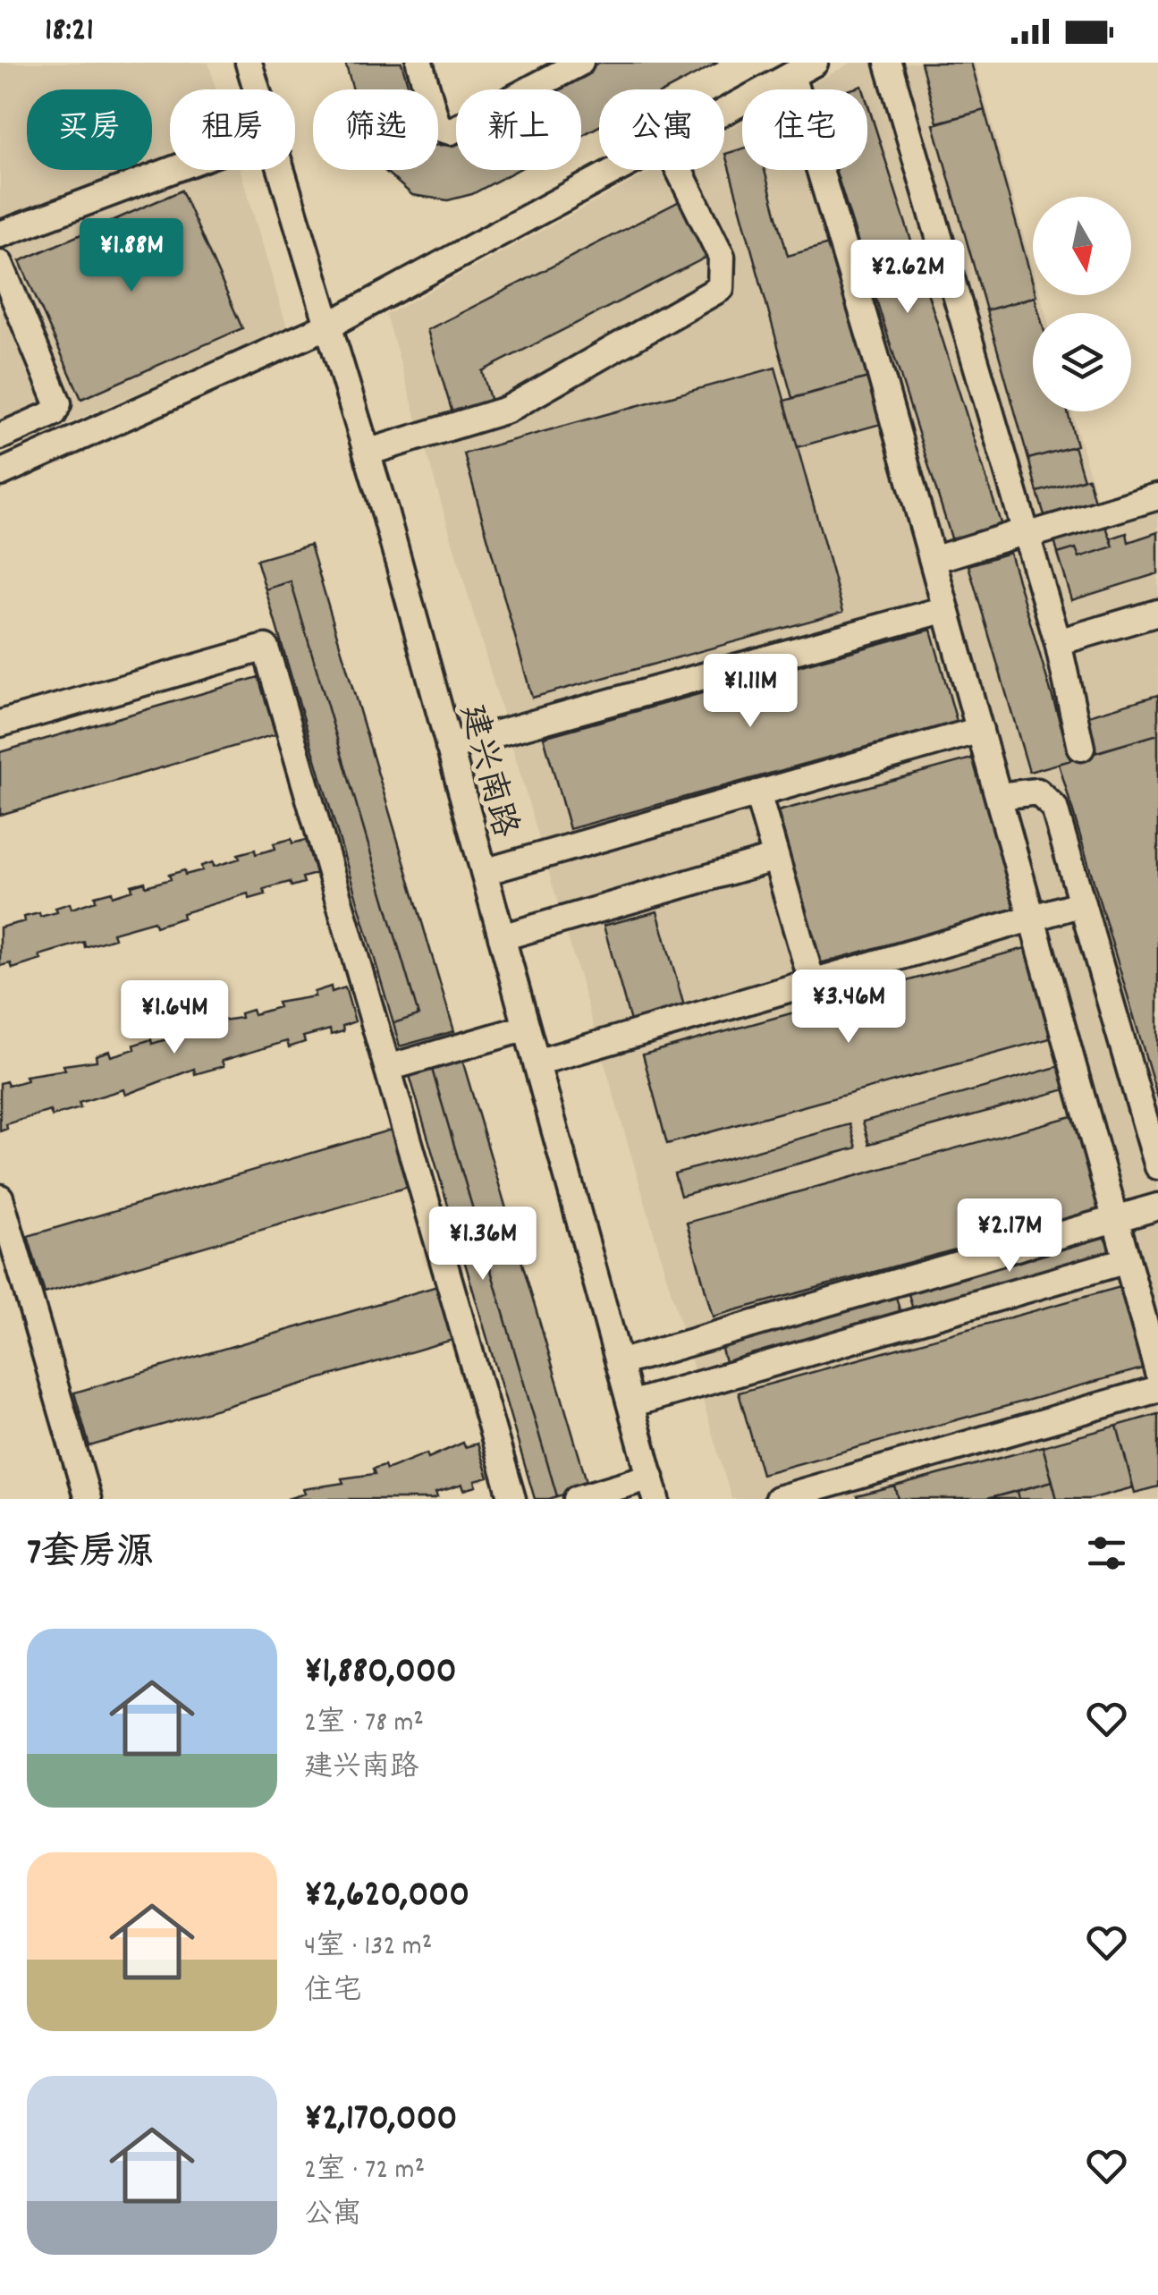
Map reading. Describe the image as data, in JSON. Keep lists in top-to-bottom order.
{
  "streets": {
    "street": ["建兴南路"]
  },
  "north": "bottom",
  "page": {
    "status": "18:21",
    "chip": [
      "买房",
      "租房",
      "筛选",
      "新上",
      "公寓",
      "住宅"
    ],
    "price": [
      "¥1.88M",
      "¥2.62M",
      "¥1.11M",
      "¥3.46M",
      "¥1.64M",
      "¥2.17M",
      "¥1.36M"
    ],
    "heading": "7套房源",
    "list": [
      {
        "name": "¥1,880,000",
        "note": "2室 · 78 m² · 建兴南路"
      },
      {
        "name": "¥2,620,000",
        "note": "4室 · 132 m² · 住宅"
      },
      {
        "name": "¥2,170,000",
        "note": "2室 · 72 m² · 公寓"
      }
    ]
  }
}
